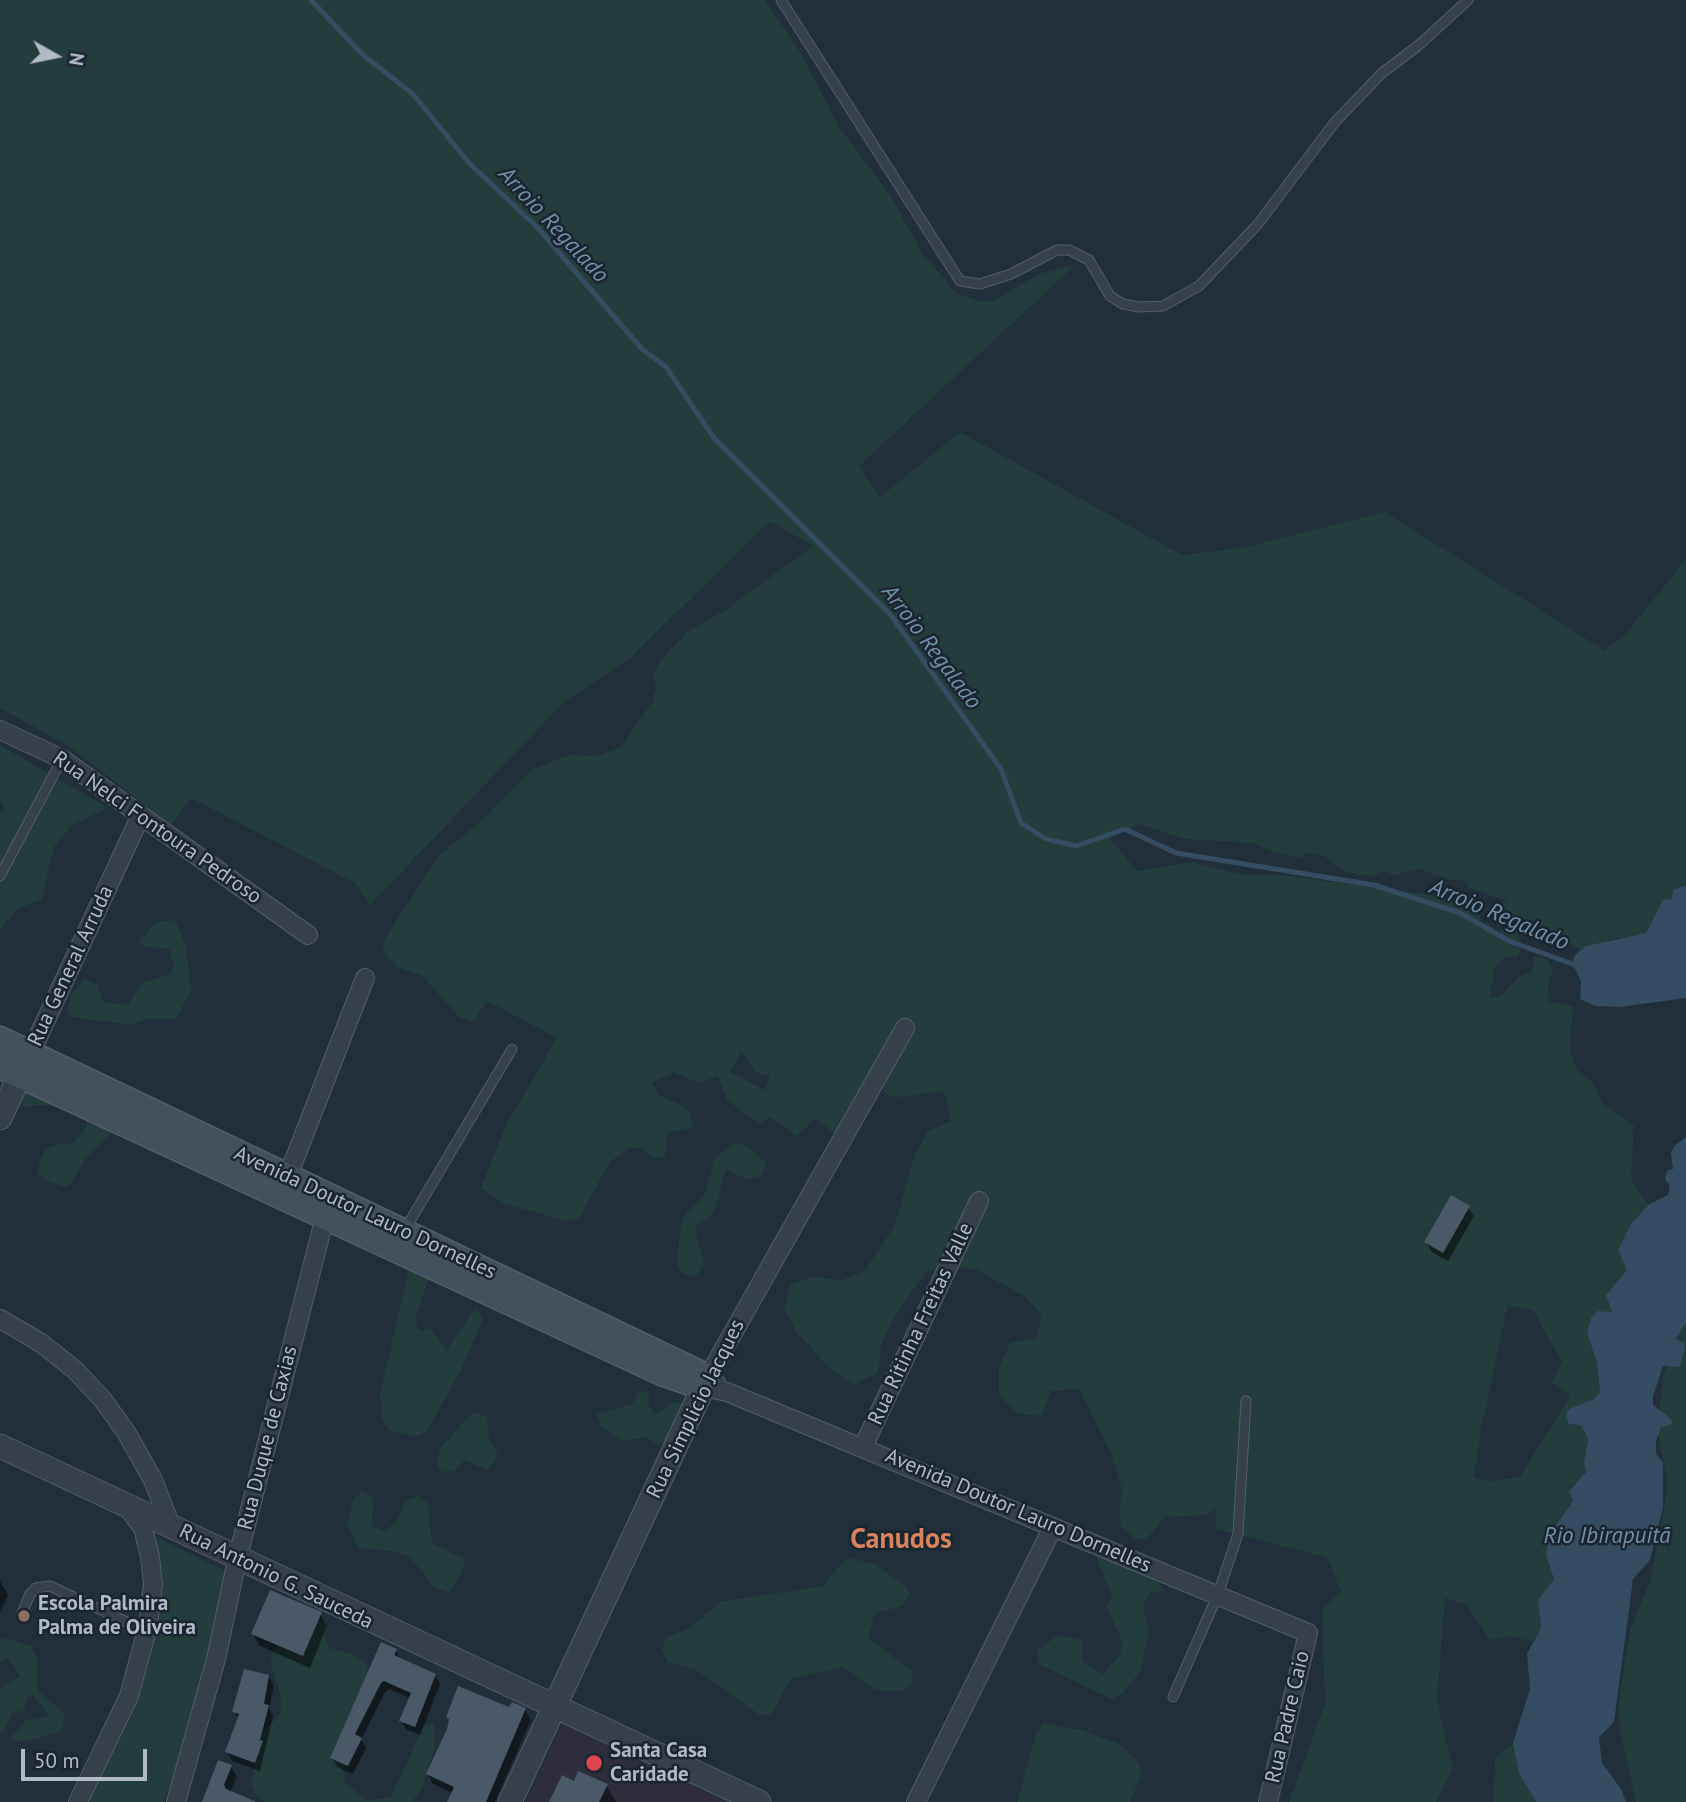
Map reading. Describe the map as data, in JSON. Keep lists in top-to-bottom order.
{
  "streets": {
    "main road": ["Avenida Doutor Lauro Dornelles"],
    "street": [
      "Rua Nelci Fontoura Pedroso",
      "Rua General Arruda",
      "Rua Ritinha Freitas Valle",
      "Rua Simplicio Jacques",
      "Rua Duque de Caxias",
      "Rua Antonio G. Sauceda",
      "Rua Padre Caio"
    ]
  },
  "crossings": [
    ["Rua Nelci Fontoura Pedroso", "Rua General Arruda"],
    ["Rua General Arruda", "Avenida Doutor Lauro Dornelles"],
    ["Avenida Doutor Lauro Dornelles", "Rua Ritinha Freitas Valle"],
    ["Avenida Doutor Lauro Dornelles", "Rua Simplicio Jacques"],
    ["Avenida Doutor Lauro Dornelles", "Rua Duque de Caxias"],
    ["Avenida Doutor Lauro Dornelles", "Rua Padre Caio"],
    ["Rua Simplicio Jacques", "Rua Antonio G. Sauceda"],
    ["Rua Duque de Caxias", "Rua Antonio G. Sauceda"]
  ],
  "districts": ["Canudos"],
  "water": ["Arroio Regalado", "Rio Ibirapuitã"],
  "places": ["Escola Palmira Palma de Oliveira", "Santa Casa Caridade"],
  "scale_bar": "50 m",
  "north": "right"
}
